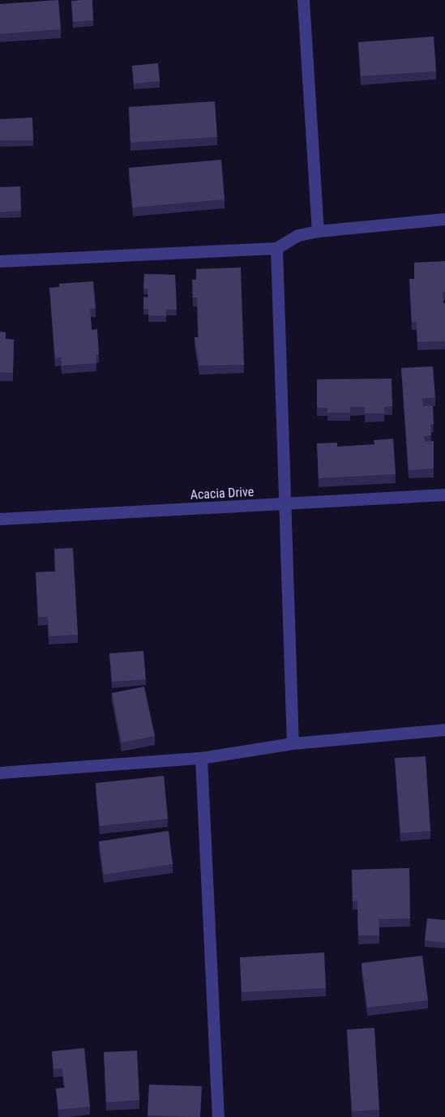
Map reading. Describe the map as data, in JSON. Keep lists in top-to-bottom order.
{
  "streets": {
    "street": ["Acacia Drive"]
  }
}
